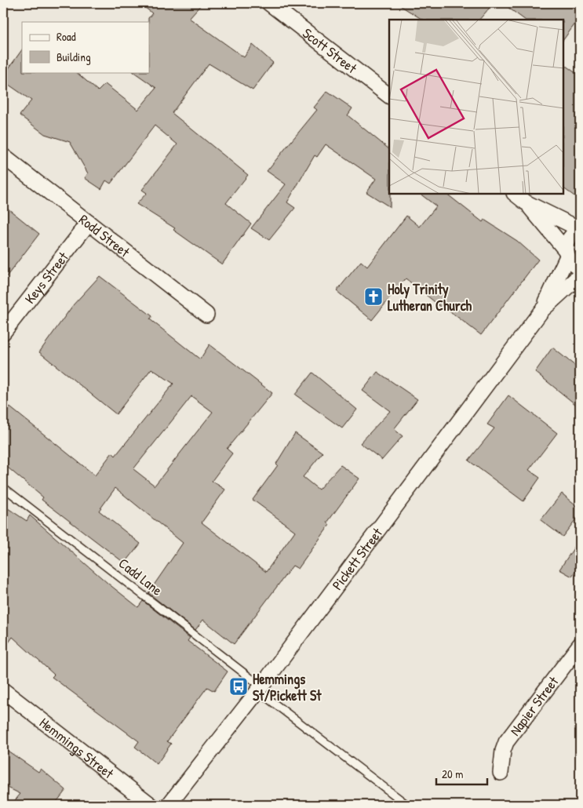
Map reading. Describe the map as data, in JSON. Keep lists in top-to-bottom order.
{
  "streets": {
    "street": [
      "Scott Street",
      "Rodd Street",
      "Keys Street",
      "Pickett Street",
      "Napier Street",
      "Hemmings Street"
    ],
    "lane": ["Cadd Lane"]
  },
  "crossings": [
    ["Rodd Street", "Keys Street"],
    ["Pickett Street", "Cadd Lane"]
  ],
  "places": {
    "church": ["Holy Trinity Lutheran Church"],
    "bus stop": ["Hemmings St/Pickett St"]
  },
  "legend": ["Road", "Building"],
  "scale_bar": "20 m"
}
